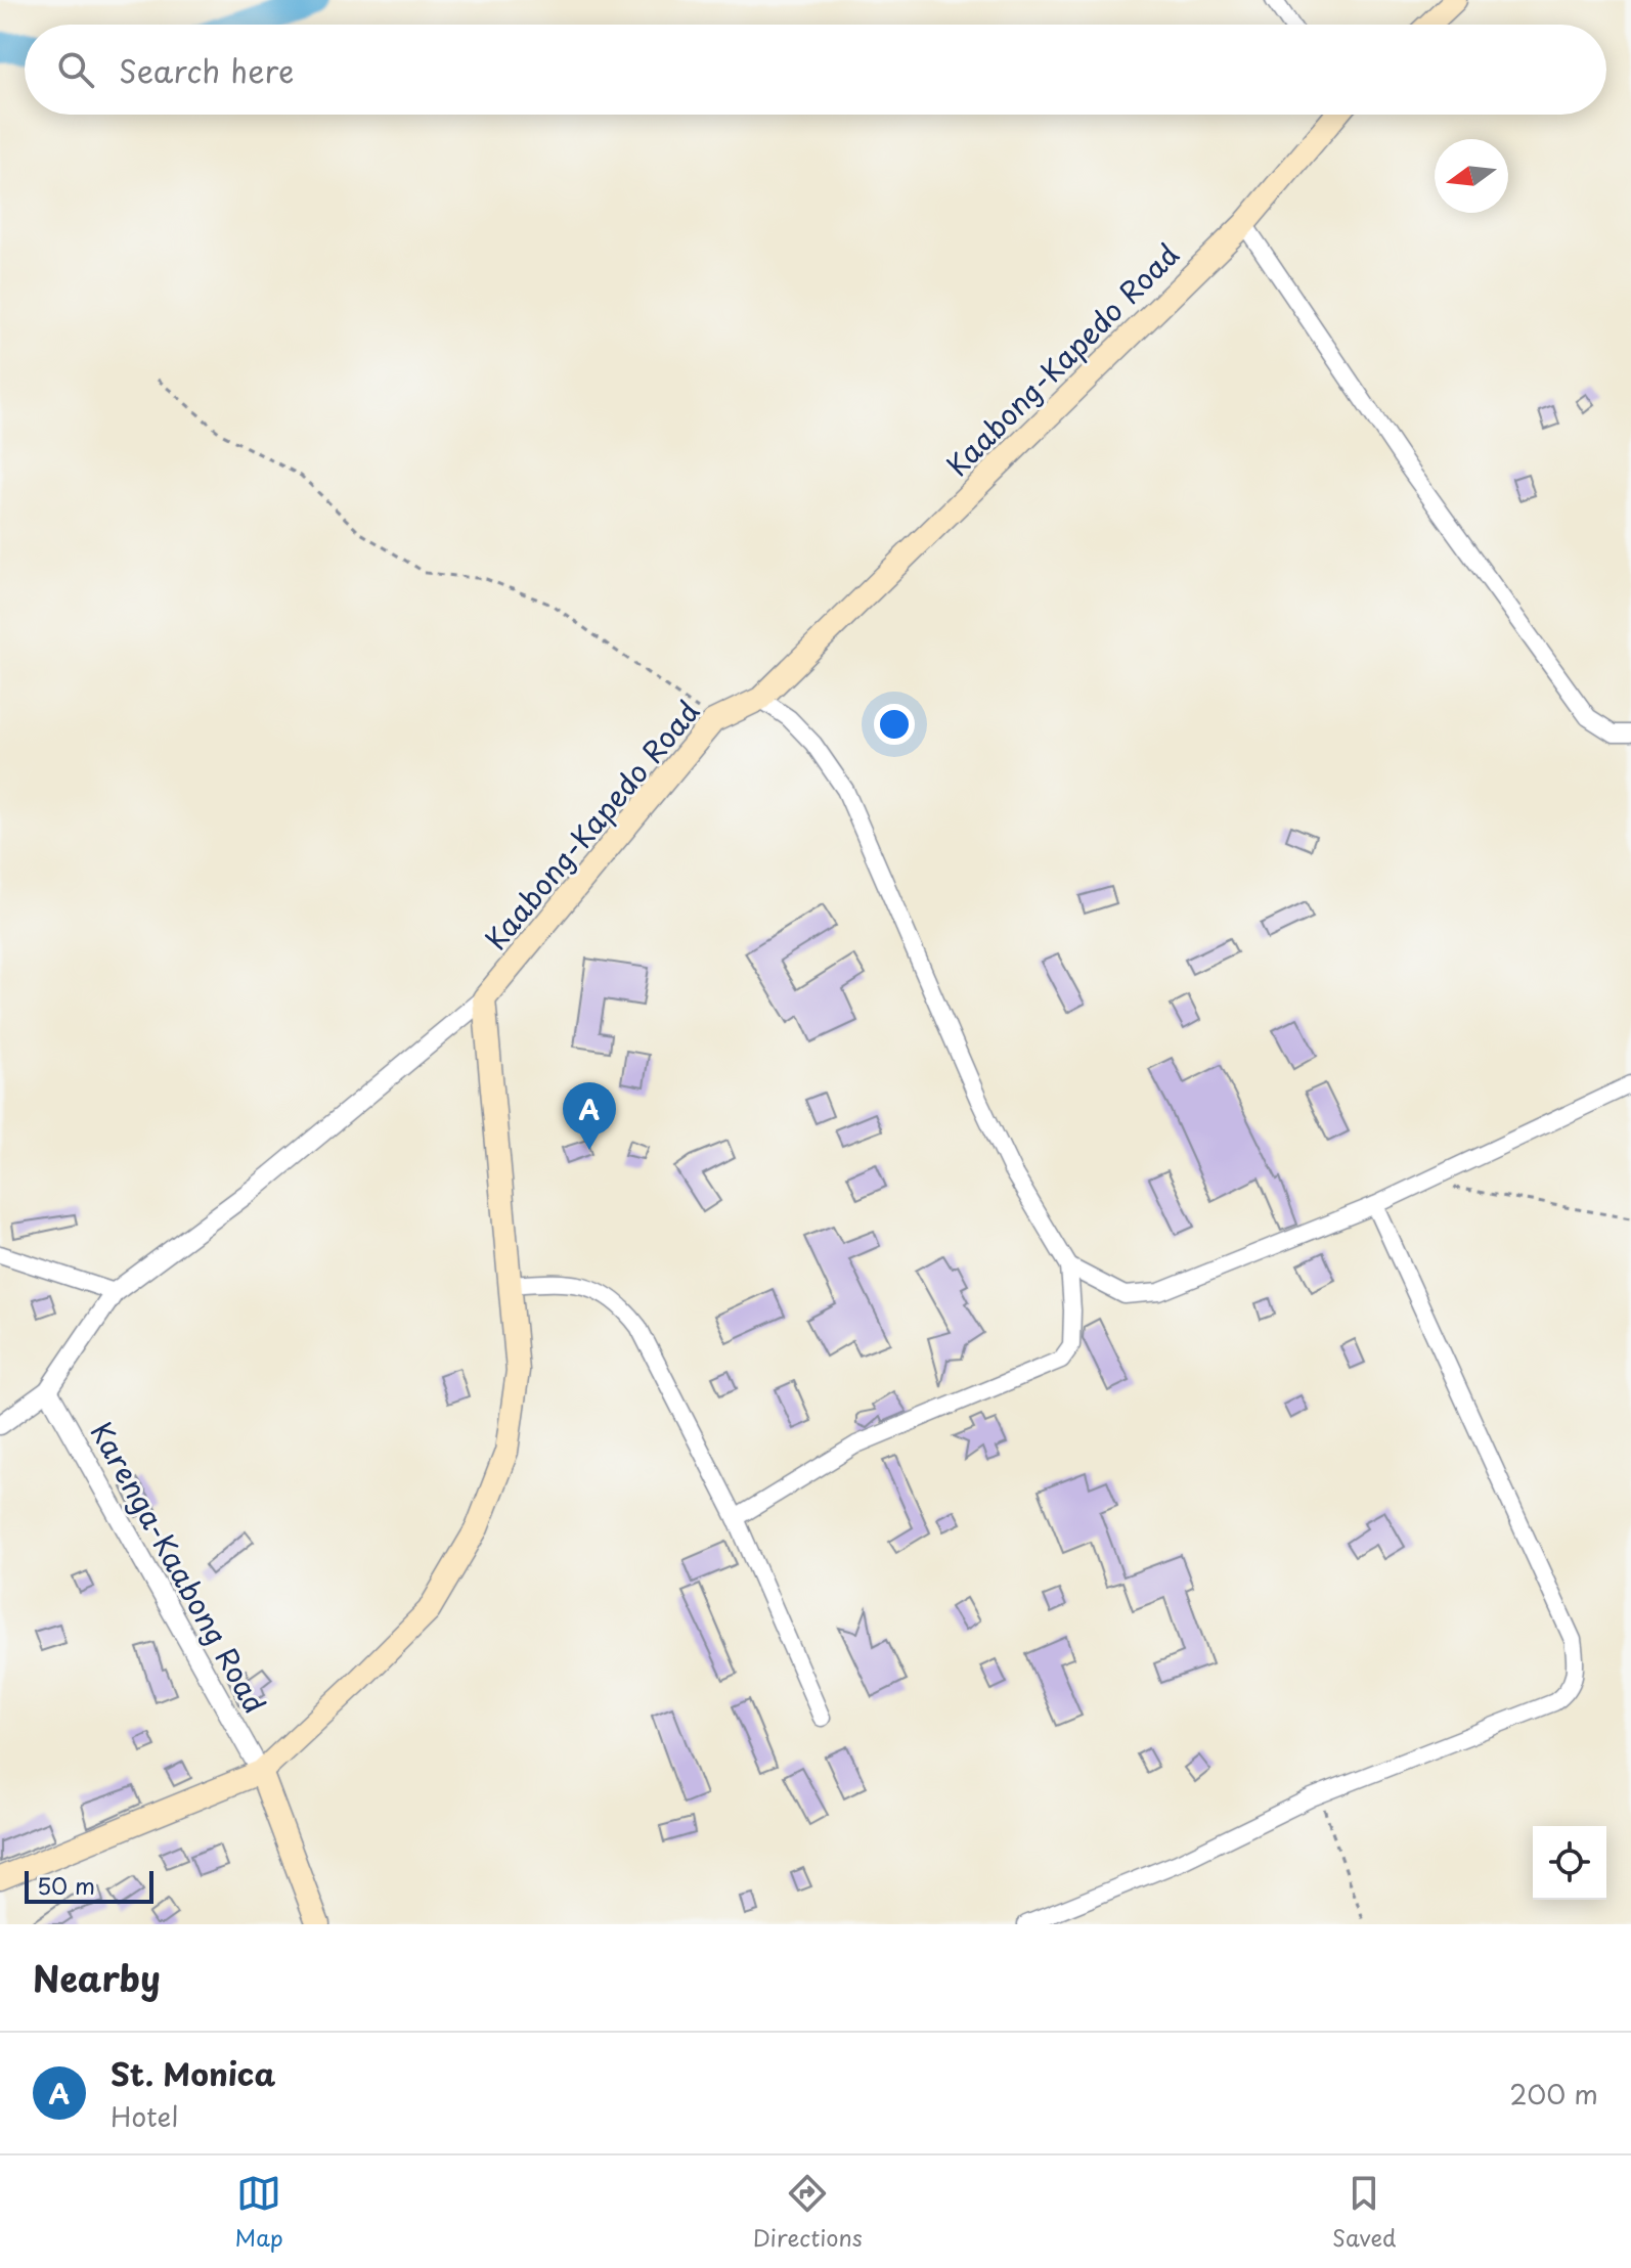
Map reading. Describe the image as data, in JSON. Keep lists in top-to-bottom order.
{
  "streets": {
    "main road": ["Kaabong-Kapedo Road"],
    "street": ["Karenga-Kaabong Road"]
  },
  "crossings": [
    ["Kaabong-Kapedo Road", "Karenga-Kaabong Road"]
  ],
  "scale_bar": "50 m",
  "north": "left",
  "page": {
    "search": "Search here",
    "pins": "A",
    "scale": "50 m",
    "heading": "Nearby",
    "list": [
      {
        "mark": "A",
        "name": "St. Monica",
        "note": "Hotel",
        "value": "200 m"
      }
    ],
    "nav": ["Map", "Directions", "Saved"]
  }
}
